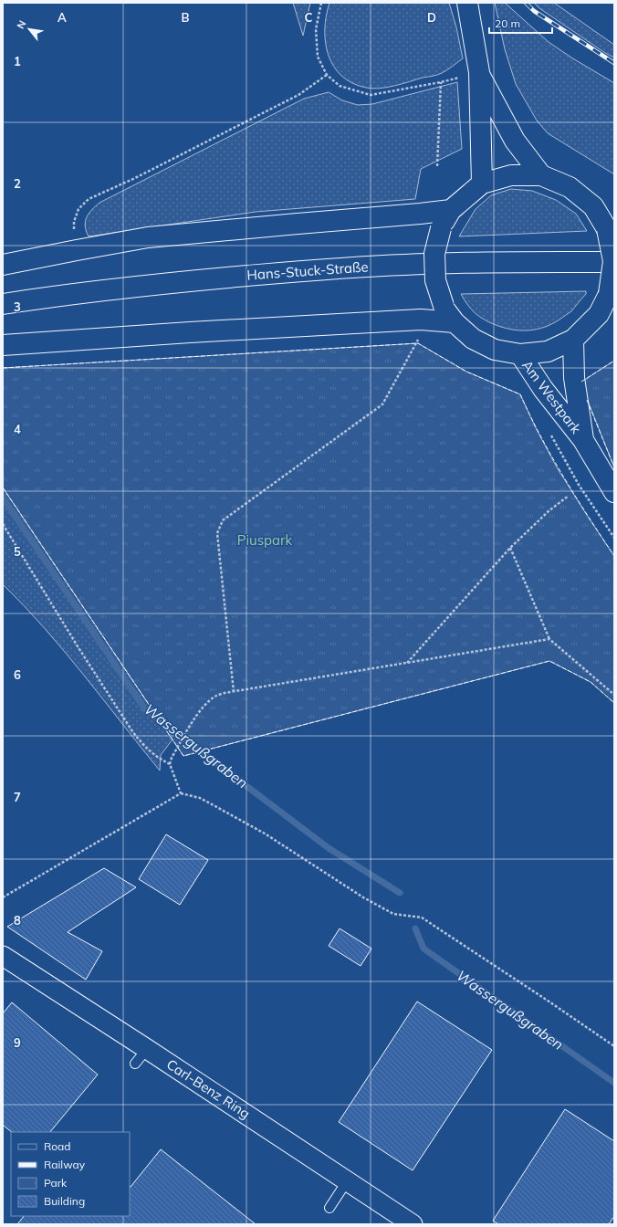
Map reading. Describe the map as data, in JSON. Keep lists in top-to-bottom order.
{
  "streets": {
    "main road": ["Hans-Stuck-Straße", "Am Westpark"],
    "street": ["Carl-Benz Ring"]
  },
  "water": ["Wassergußgraben"],
  "parks": ["Piuspark"],
  "legend": [
    "Road",
    "Railway",
    "Park",
    "Building"
  ],
  "scale_bar": "20 m",
  "north": "top left",
  "grid": {
    "columns": [
      "A",
      "B",
      "C",
      "D"
    ],
    "rows": [
      "1",
      "2",
      "3",
      "4",
      "5",
      "6",
      "7",
      "8",
      "9"
    ]
  }
}
